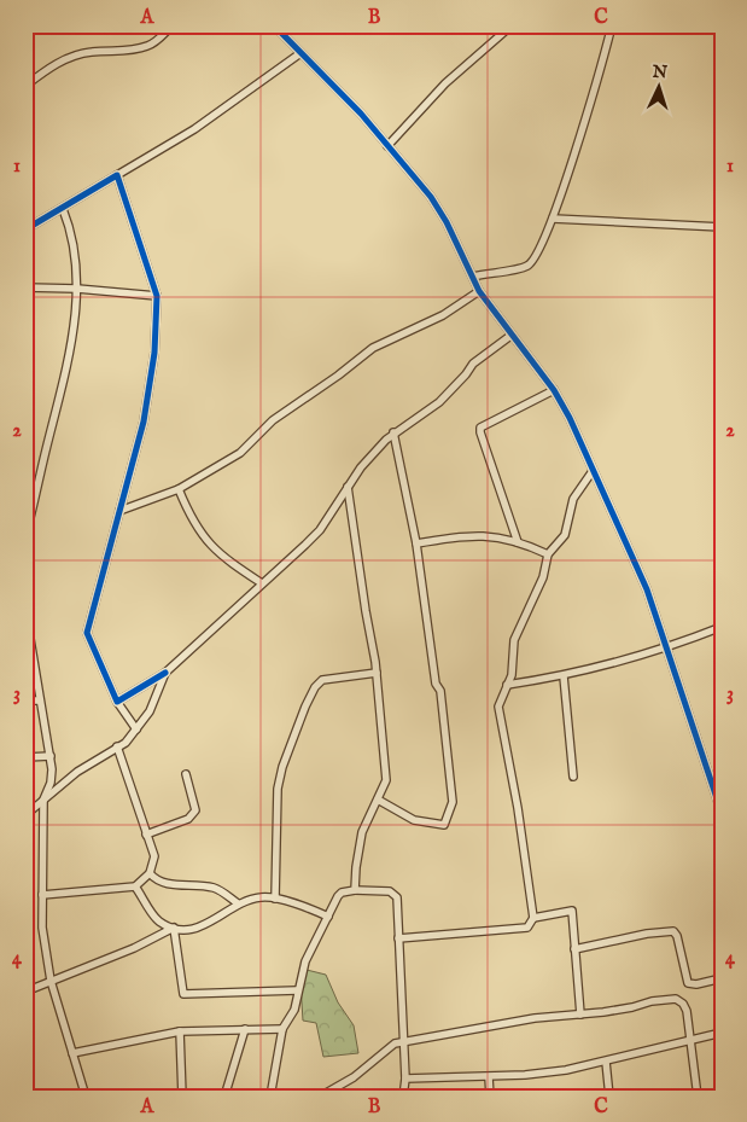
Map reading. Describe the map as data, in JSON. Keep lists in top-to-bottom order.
{
  "north": "top",
  "grid": {
    "columns": ["A", "B", "C"],
    "rows": [
      "1",
      "2",
      "3",
      "4"
    ]
  }
}
